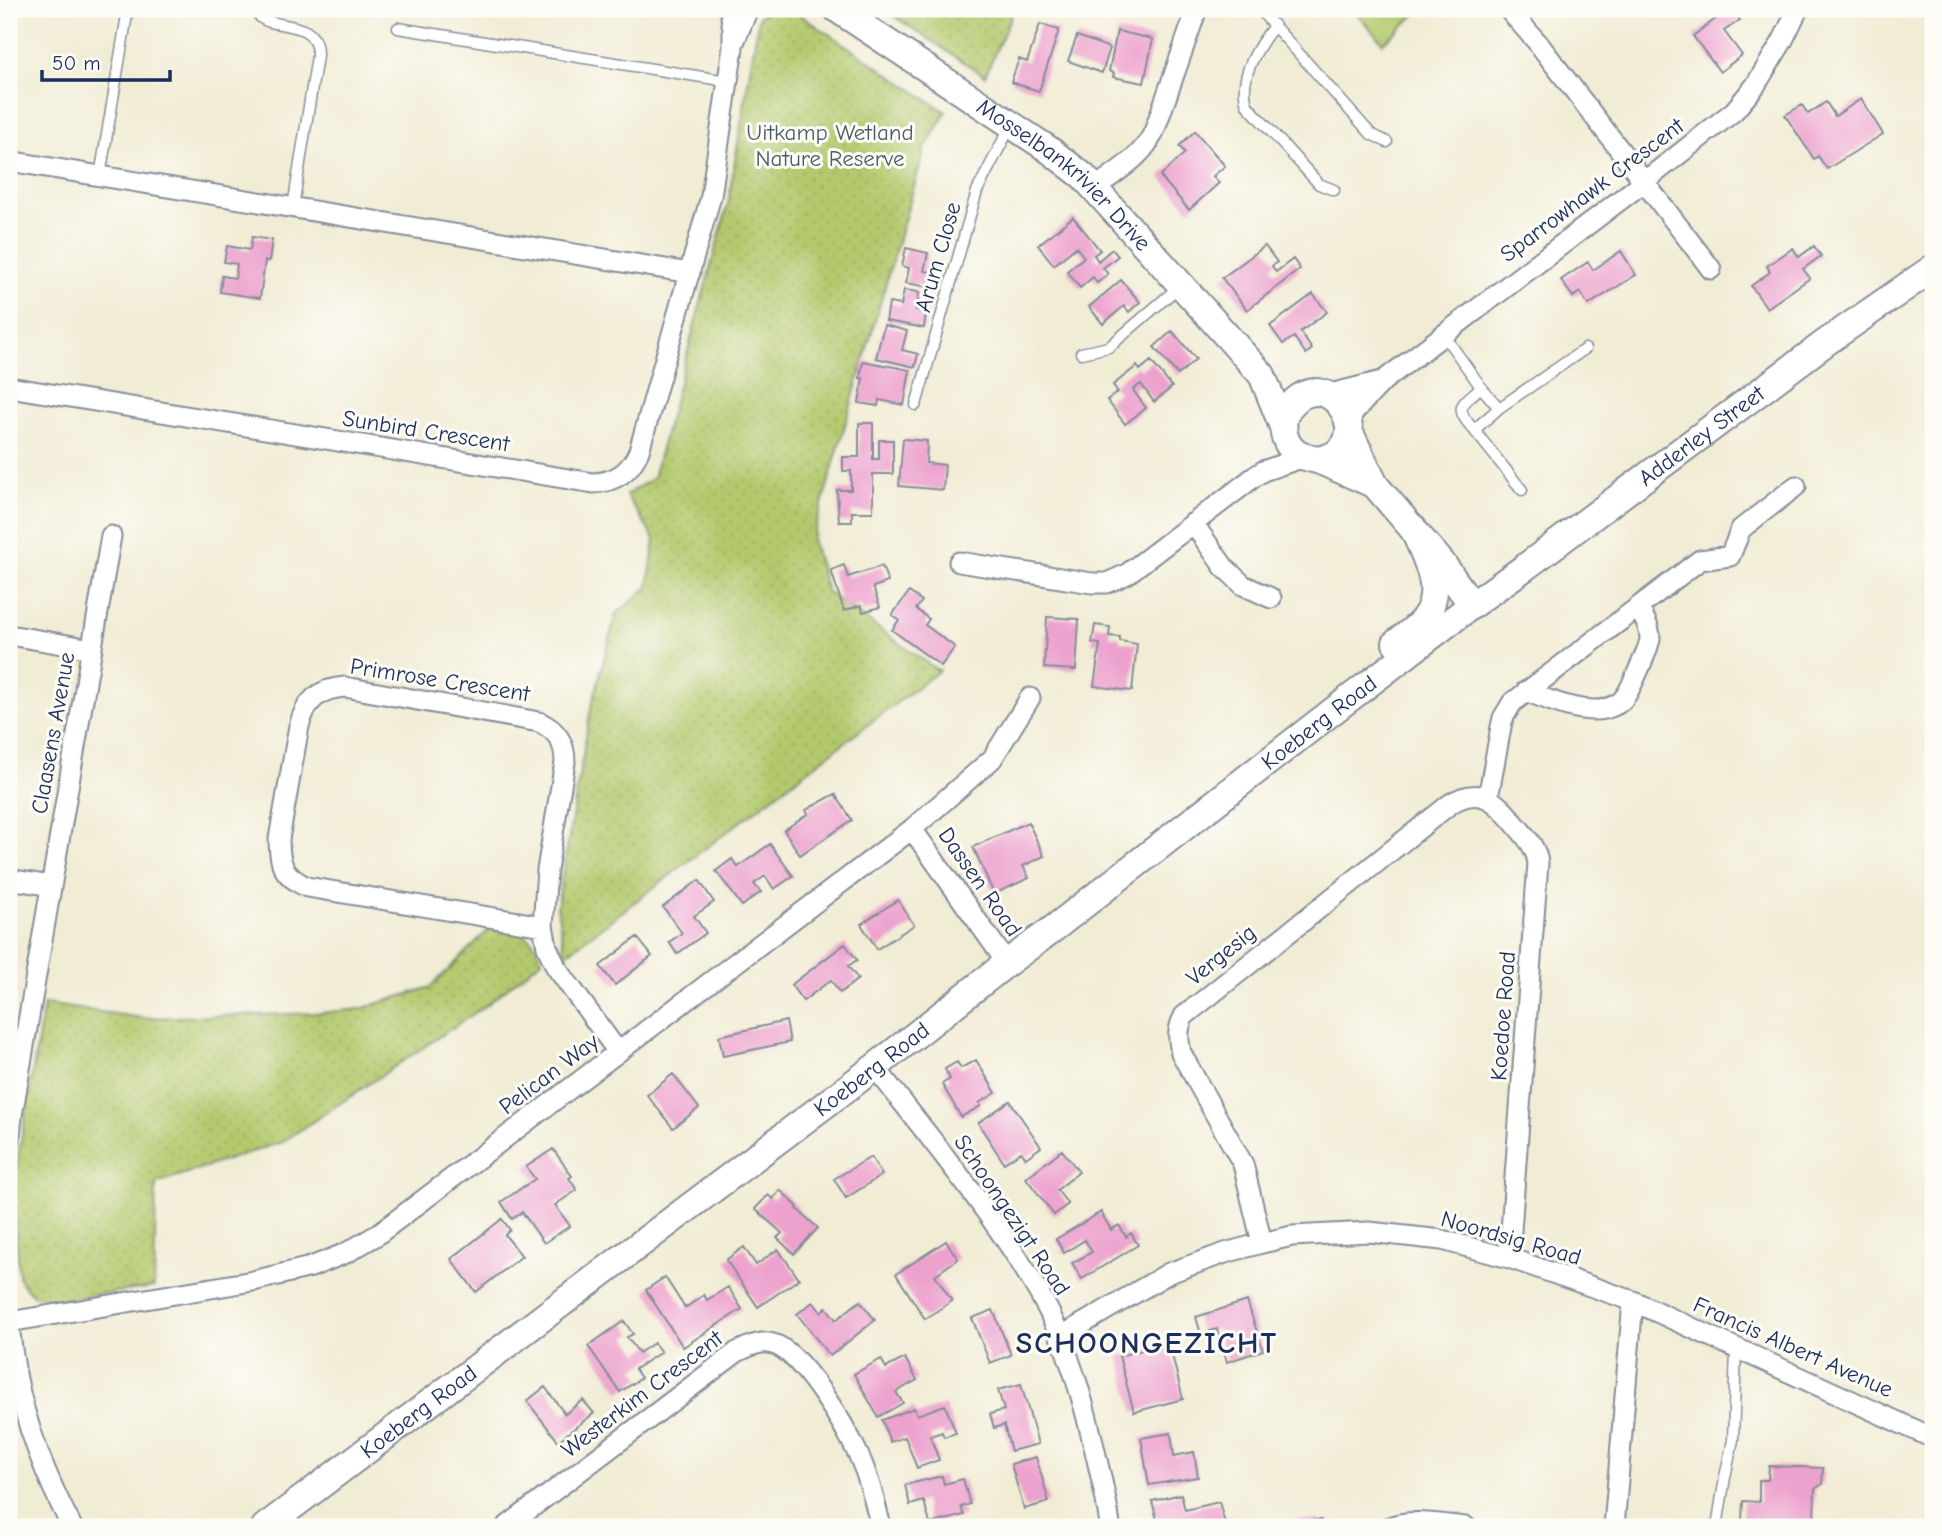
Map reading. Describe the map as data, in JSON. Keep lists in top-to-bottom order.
{
  "streets": {
    "main road": ["Mosselbankrivier Drive", "Adderley Street", "Koeberg Road"],
    "street": [
      "Sparrowhawk Crescent",
      "Sunbird Crescent",
      "Primrose Crescent",
      "Claasens Avenue",
      "Dassen Road",
      "Vergesig",
      "Koedoe Road",
      "Pelican Way",
      "Schoongezigt Road",
      "Noordsig Road",
      "Francis Albert Avenue",
      "Westerkim Crescent"
    ],
    "lane": ["Arum Close"]
  },
  "crossings": [
    ["Mosselbankrivier Drive", "Sparrowhawk Crescent"],
    ["Mosselbankrivier Drive", "Arum Close"],
    ["Mosselbankrivier Drive", "Adderley Street"],
    ["Mosselbankrivier Drive", "Koeberg Road"],
    ["Adderley Street", "Koeberg Road"],
    ["Primrose Crescent", "Pelican Way"],
    ["Koeberg Road", "Dassen Road"],
    ["Koeberg Road", "Schoongezigt Road"],
    ["Dassen Road", "Pelican Way"],
    ["Vergesig", "Koedoe Road"],
    ["Vergesig", "Noordsig Road"],
    ["Koedoe Road", "Noordsig Road"],
    ["Schoongezigt Road", "Noordsig Road"],
    ["Noordsig Road", "Francis Albert Avenue"]
  ],
  "districts": ["SCHOONGEZICHT"],
  "parks": ["Uitkamp Wetland Nature Reserve"],
  "scale_bar": "50 m"
}
